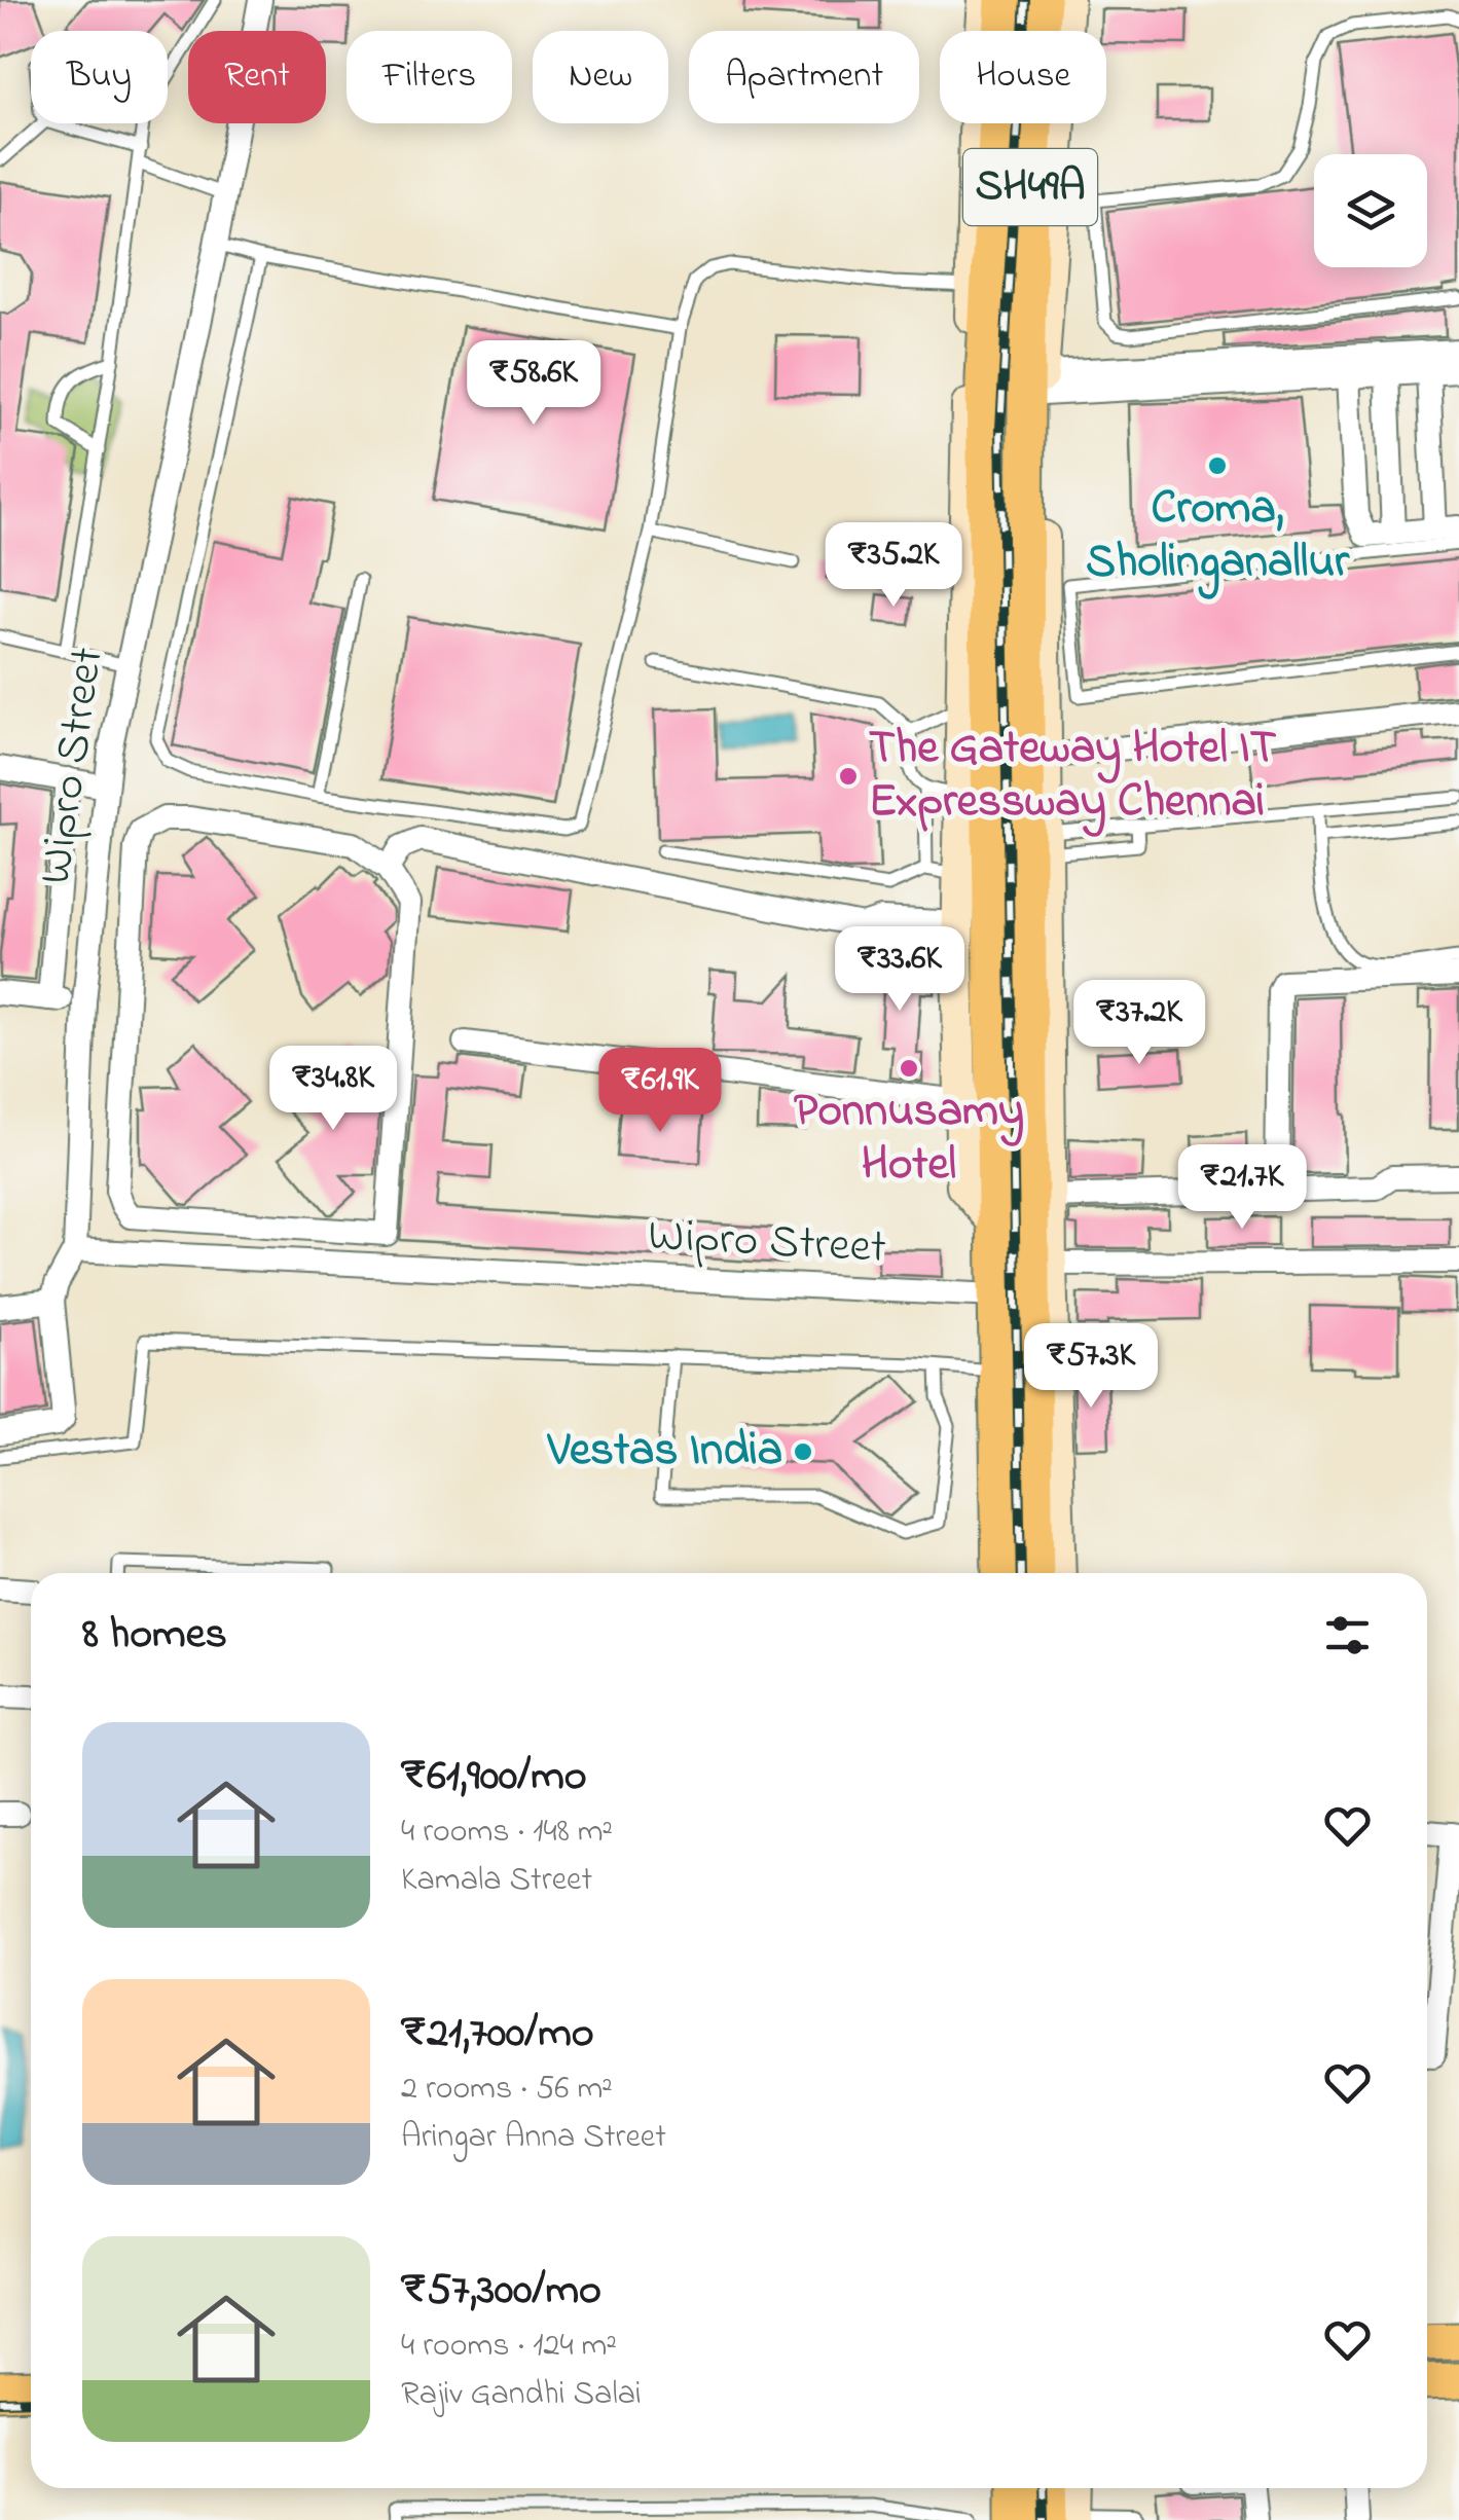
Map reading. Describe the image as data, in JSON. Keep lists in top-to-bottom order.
{
  "streets": {
    "main road": ["SH49A"],
    "street": ["Wipro Street"]
  },
  "crossings": [
    ["SH49A", "Wipro Street"]
  ],
  "places": [
    "Croma, Sholinganallur",
    "The Gateway Hotel IT Expressway Chennai",
    "Ponnusamy Hotel",
    "Vestas India"
  ],
  "page": {
    "chip": [
      "Buy",
      "Rent",
      "Filters",
      "New",
      "Apartment",
      "House"
    ],
    "price": [
      "₹58.6K",
      "₹35.2K",
      "₹33.6K",
      "₹37.2K",
      "₹34.8K",
      "₹61.9K",
      "₹21.7K",
      "₹57.3K"
    ],
    "heading": "8 homes",
    "list": [
      {
        "name": "₹61,900/mo",
        "note": "4 rooms · 148 m² · Kamala Street"
      },
      {
        "name": "₹21,700/mo",
        "note": "2 rooms · 56 m² · Aringar Anna Street"
      },
      {
        "name": "₹57,300/mo",
        "note": "4 rooms · 124 m² · Rajiv Gandhi Salai"
      }
    ]
  }
}
